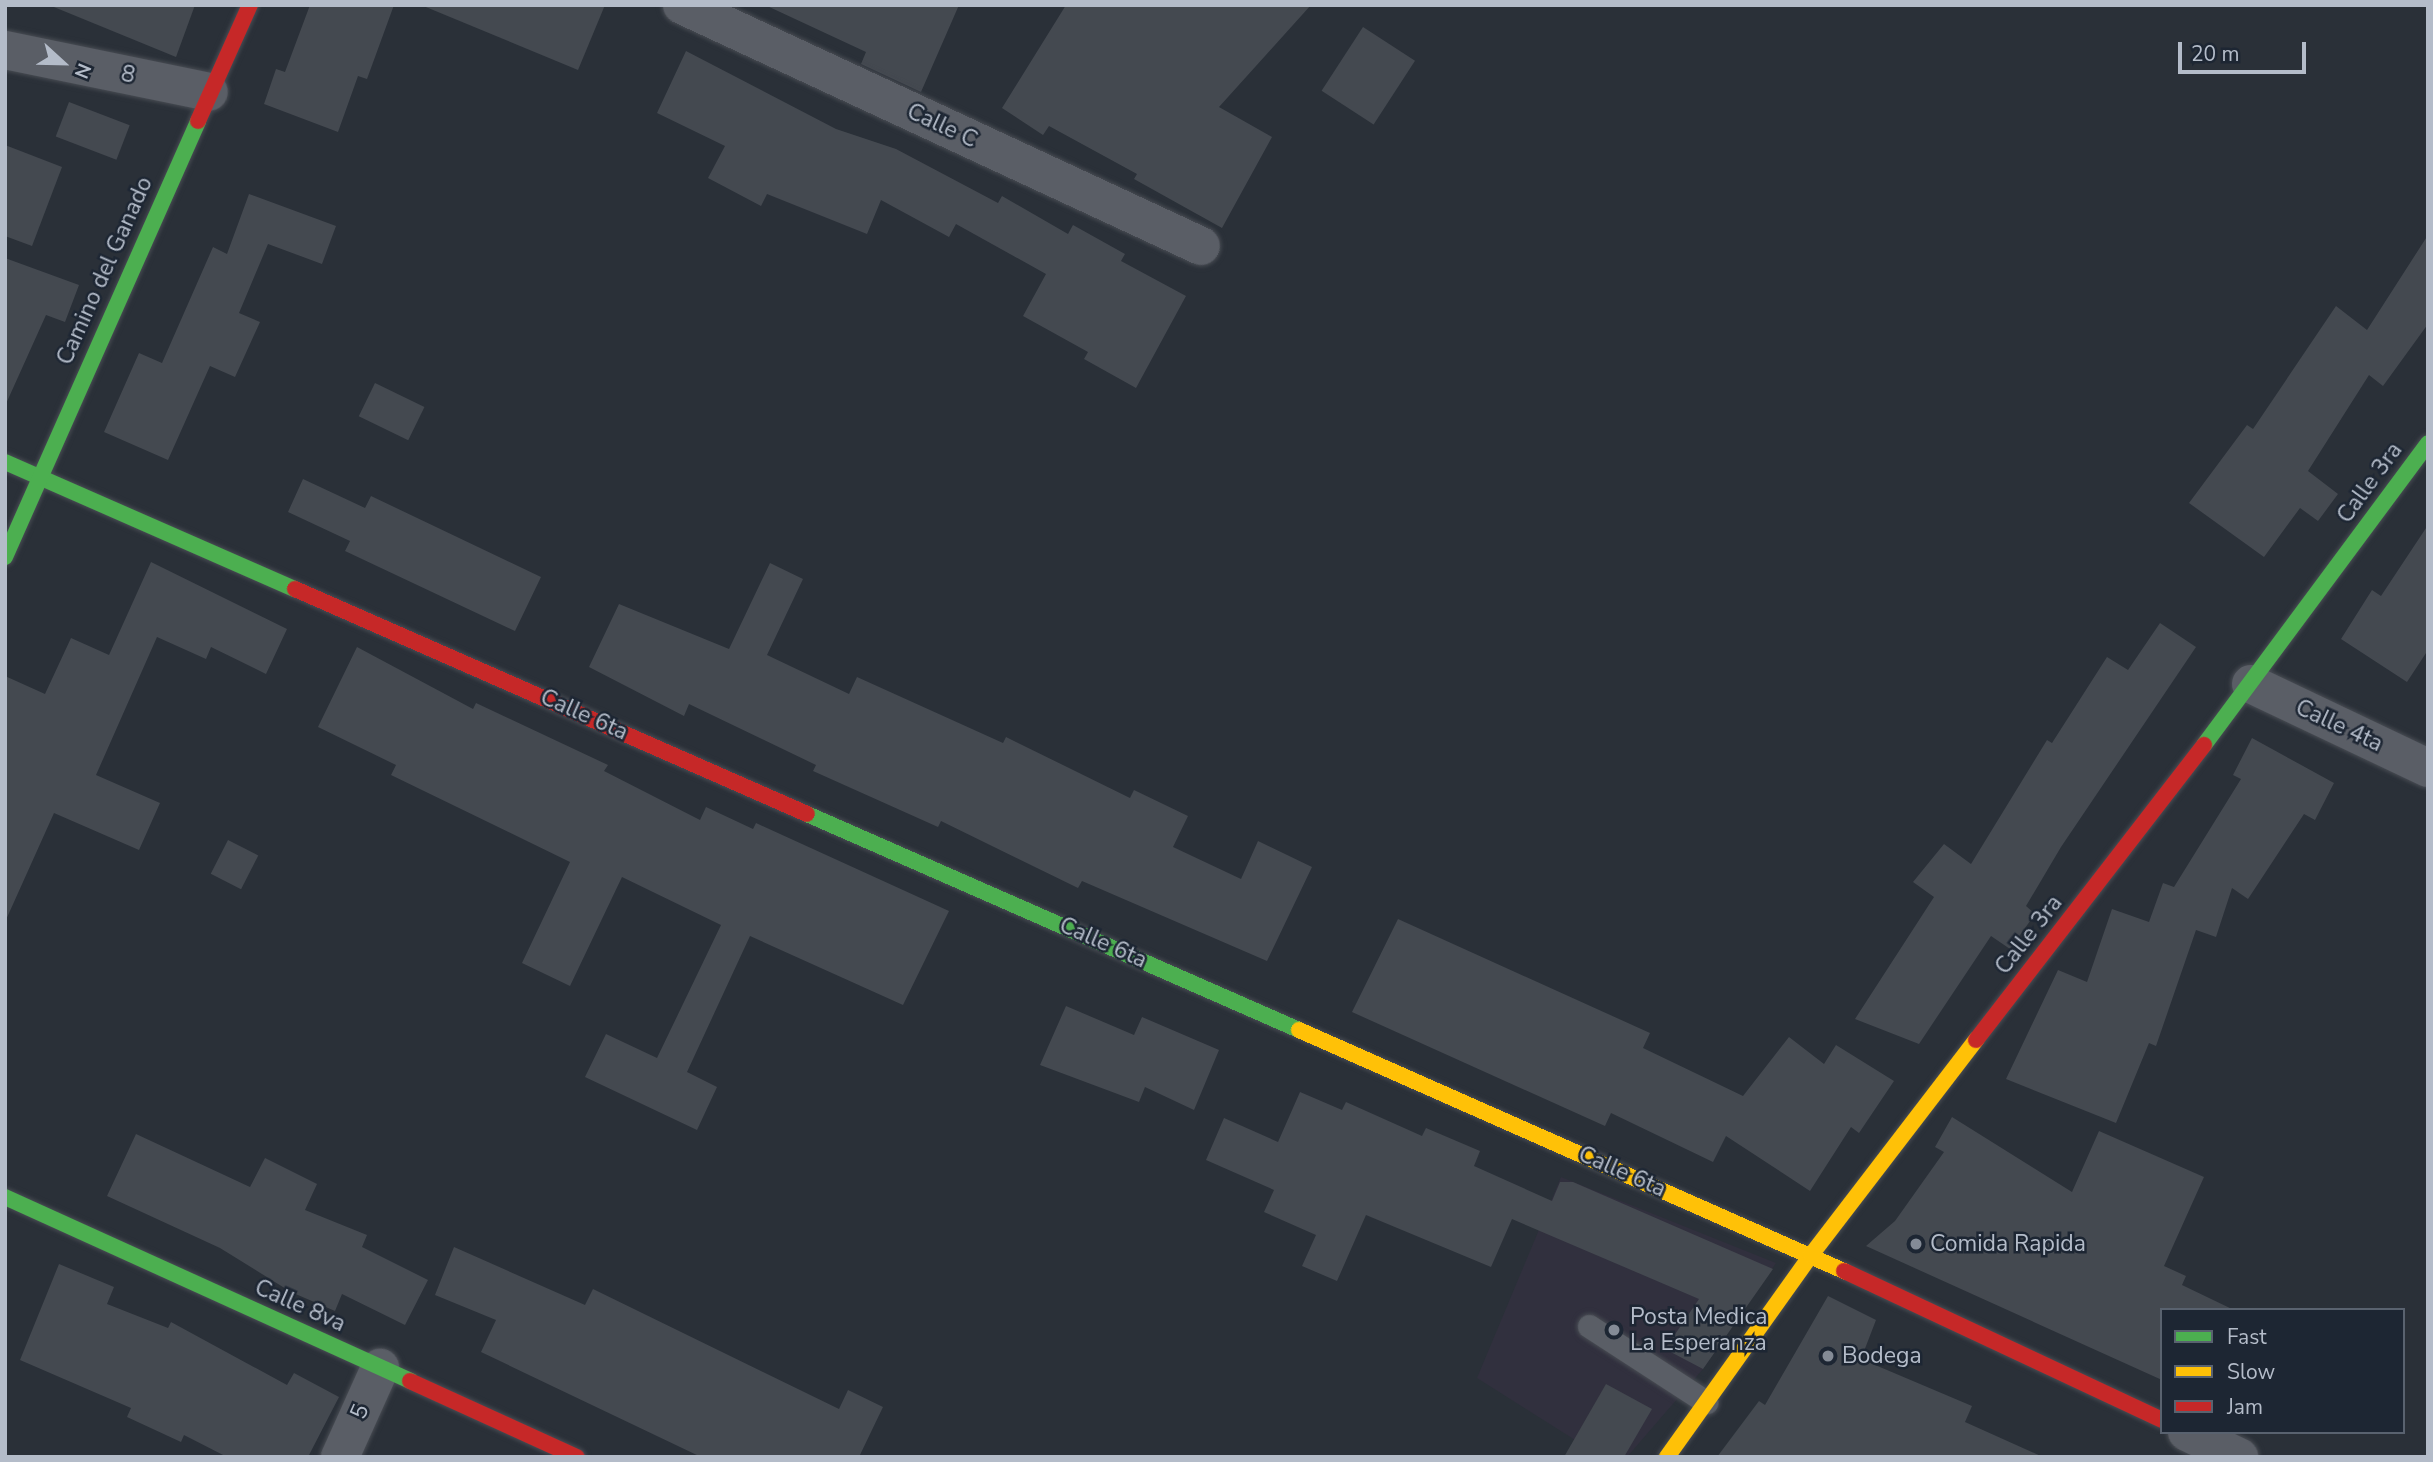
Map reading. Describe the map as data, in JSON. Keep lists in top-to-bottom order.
{
  "streets": {
    "street": [
      "8",
      "Calle C",
      "Camino del Ganado",
      "Calle 3ra",
      "Calle 6ta",
      "Calle 4ta",
      "Calle 8va",
      "5"
    ]
  },
  "crossings": [
    ["8", "Camino del Ganado"],
    ["Camino del Ganado", "Calle 6ta"],
    ["Calle 3ra", "Calle 6ta"],
    ["Calle 3ra", "Calle 4ta"],
    ["Calle 8va", "5"]
  ],
  "places": ["Comida Rapida", "Posta Medica La Esperanza", "Bodega"],
  "legend": ["Fast", "Slow", "Jam"],
  "scale_bar": "20 m",
  "north": "right"
}
